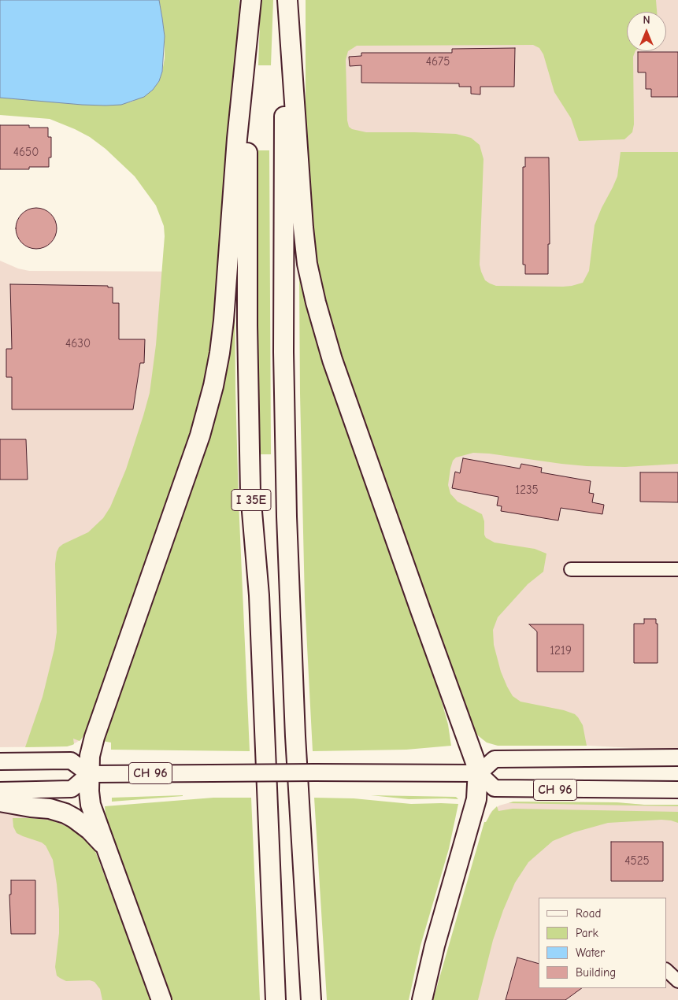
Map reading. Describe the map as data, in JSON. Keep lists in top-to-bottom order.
{
  "streets": {
    "highway": ["I 35E"],
    "main road": ["CH 96"]
  },
  "house_numbers": [
    "4675",
    "4650",
    "4630",
    "1235",
    "1219",
    "4525"
  ],
  "legend": [
    "Road",
    "Park",
    "Water",
    "Building"
  ],
  "north": "top"
}
